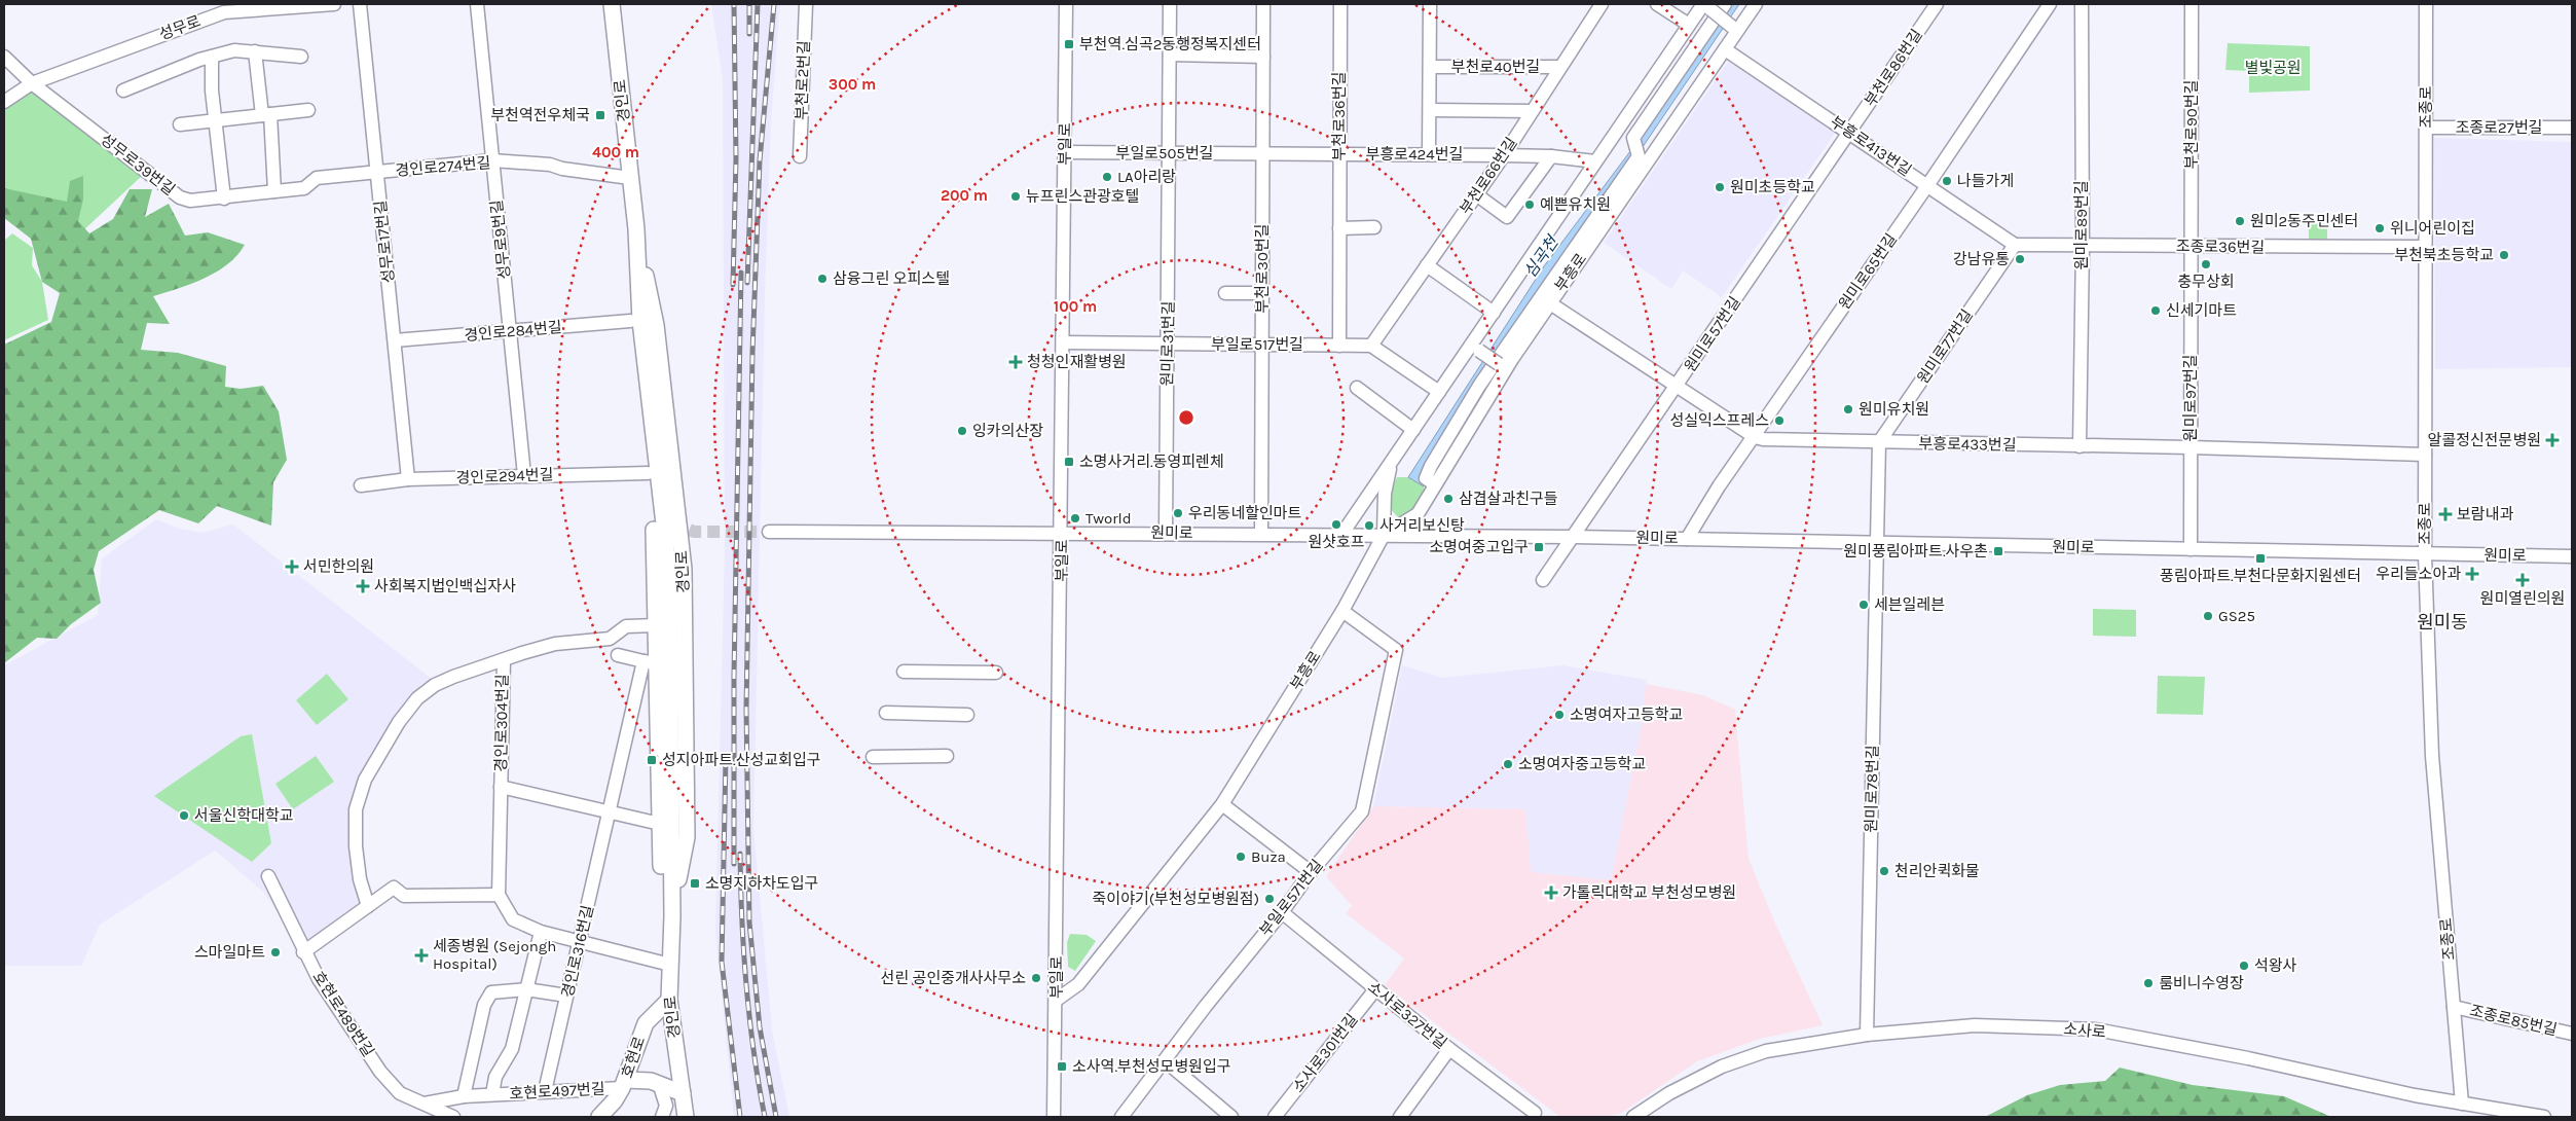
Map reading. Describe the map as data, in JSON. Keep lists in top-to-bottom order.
{
  "streets": {
    "main road": ["경인로", "호현로"],
    "street": [
      "성무로",
      "부천로40번길",
      "부천로86번길",
      "부천로2번길",
      "조종로",
      "부천로36번길",
      "부천로90번길",
      "조종로27번길",
      "부일로",
      "부흥로413번길",
      "부일로505번길",
      "부흥로424번길",
      "성무로39번길",
      "경인로274번길",
      "부천로66번길",
      "원미로89번길",
      "성무로9번길",
      "성무로17번길",
      "조종로36번길",
      "부천로30번길",
      "원미로65번길",
      "부흥로",
      "경인로284번길",
      "원미로57번길",
      "원미로31번길",
      "부일로517번길",
      "원미로77번길",
      "원미로97번길",
      "부흥로433번길",
      "경인로294번길",
      "원미로",
      "경인로304번길",
      "원미로78번길",
      "부일로571번길",
      "경인로316번길",
      "호현로489번길",
      "소사로327번길",
      "조종로85번길",
      "소사로",
      "소사로301번길",
      "호현로497번길"
    ]
  },
  "crossings": [
    ["성무로", "성무로39번길"],
    ["부천로40번길", "부흥로424번길"],
    ["부천로40번길", "부천로66번길"],
    ["부천로86번길", "부흥로413번길"],
    ["부천로86번길", "원미로57번길"],
    ["경인로", "경인로274번길"],
    ["경인로", "경인로284번길"],
    ["경인로", "경인로294번길"],
    ["경인로", "경인로304번길"],
    ["경인로", "경인로316번길"],
    ["경인로", "호현로"],
    ["조종로", "조종로27번길"],
    ["조종로", "조종로36번길"],
    ["조종로", "부흥로433번길"],
    ["조종로", "원미로"],
    ["조종로", "조종로85번길"],
    ["조종로", "소사로"],
    ["부천로36번길", "부흥로424번길"],
    ["부천로36번길", "부일로517번길"],
    ["부천로90번길", "조종로36번길"],
    ["부천로90번길", "원미로97번길"],
    ["부일로", "부일로505번길"],
    ["부일로", "부흥로"],
    ["부일로", "부일로517번길"],
    ["부일로", "원미로"],
    ["부흥로413번길", "조종로36번길"],
    ["부흥로413번길", "원미로65번길"],
    ["부흥로413번길", "부흥로"],
    ["부흥로413번길", "원미로57번길"],
    ["부흥로413번길", "원미로77번길"],
    ["부일로505번길", "부흥로424번길"],
    ["부일로505번길", "부천로30번길"],
    ["부일로505번길", "원미로31번길"],
    ["부흥로424번길", "부천로66번길"],
    ["부흥로424번길", "부천로30번길"],
    ["부흥로424번길", "부흥로"],
    ["성무로39번길", "경인로274번길"],
    ["경인로274번길", "성무로9번길"],
    ["경인로274번길", "성무로17번길"],
    ["부천로66번길", "부일로517번길"],
    ["원미로89번길", "조종로36번길"],
    ["원미로89번길", "부흥로433번길"],
    ["성무로9번길", "경인로284번길"],
    ["성무로9번길", "경인로294번길"],
    ["성무로17번길", "경인로284번길"],
    ["성무로17번길", "경인로294번길"],
    ["조종로36번길", "원미로77번길"],
    ["조종로36번길", "원미로97번길"],
    ["부천로30번길", "부일로517번길"],
    ["부천로30번길", "원미로"],
    ["원미로65번길", "부흥로433번길"],
    ["원미로65번길", "원미로"],
    ["부흥로", "부흥로433번길"],
    ["부흥로", "원미로"],
    ["부흥로", "부일로571번길"],
    ["원미로57번길", "부흥로433번길"],
    ["원미로57번길", "원미로"],
    ["원미로31번길", "부일로517번길"],
    ["원미로31번길", "원미로"],
    ["원미로77번길", "부흥로433번길"],
    ["원미로97번길", "부흥로433번길"],
    ["원미로97번길", "원미로"],
    ["원미로", "원미로78번길"],
    ["원미로78번길", "소사로"],
    ["부일로571번길", "소사로327번길"],
    ["경인로316번길", "호현로497번길"],
    ["호현로489번길", "호현로497번길"],
    ["소사로327번길", "소사로301번길"],
    ["호현로", "호현로497번길"]
  ],
  "districts": ["원미동"],
  "water": ["심곡천"],
  "parks": ["별빛공원"],
  "places": {
    "transit": [
      "부천역.심곡2동행정복지센터",
      "부천역전우체국",
      "소명사거리.동영피렌체",
      "소명여중고입구",
      "원미풍림아파트.사우촌",
      "풍림아파트.부천다문화지원센터",
      "성지아파트.산성교회입구",
      "소명지하차도입구",
      "소사역.부천성모병원입구"
    ],
    "other": [
      "LA아리랑",
      "나들가게",
      "원미초등학교",
      "뉴프린스관광호텔",
      "예쁜유치원",
      "원미2동주민센터",
      "위니어린이집",
      "부천북초등학교",
      "강남유통",
      "충무상회",
      "삼융그린 오피스텔",
      "신세기마트",
      "원미유치원",
      "성실익스프레스",
      "잉카의산장",
      "삼겹살과친구들",
      "우리동네할인마트",
      "Tworld",
      "원샷호프",
      "사거리보신탕",
      "세븐일레븐",
      "GS25",
      "소명여자고등학교",
      "소명여자중고등학교",
      "서울신학대학교",
      "Buza",
      "천리안퀵화물",
      "죽이야기(부천성모병원점)",
      "스마일마트",
      "석왕사",
      "선린 공인중개사사무소",
      "룸비니수영장"
    ],
    "health": [
      "청청인재활병원",
      "알콜정신전문병원",
      "보람내과",
      "서민한의원",
      "우리들소아과",
      "원미열린의원",
      "사회복지법인백십자사",
      "가톨릭대학교 부천성모병원",
      "세종병원 (Sejongh Hospital)"
    ]
  },
  "rings": [
    "300 m",
    "400 m",
    "200 m",
    "100 m"
  ]
}
